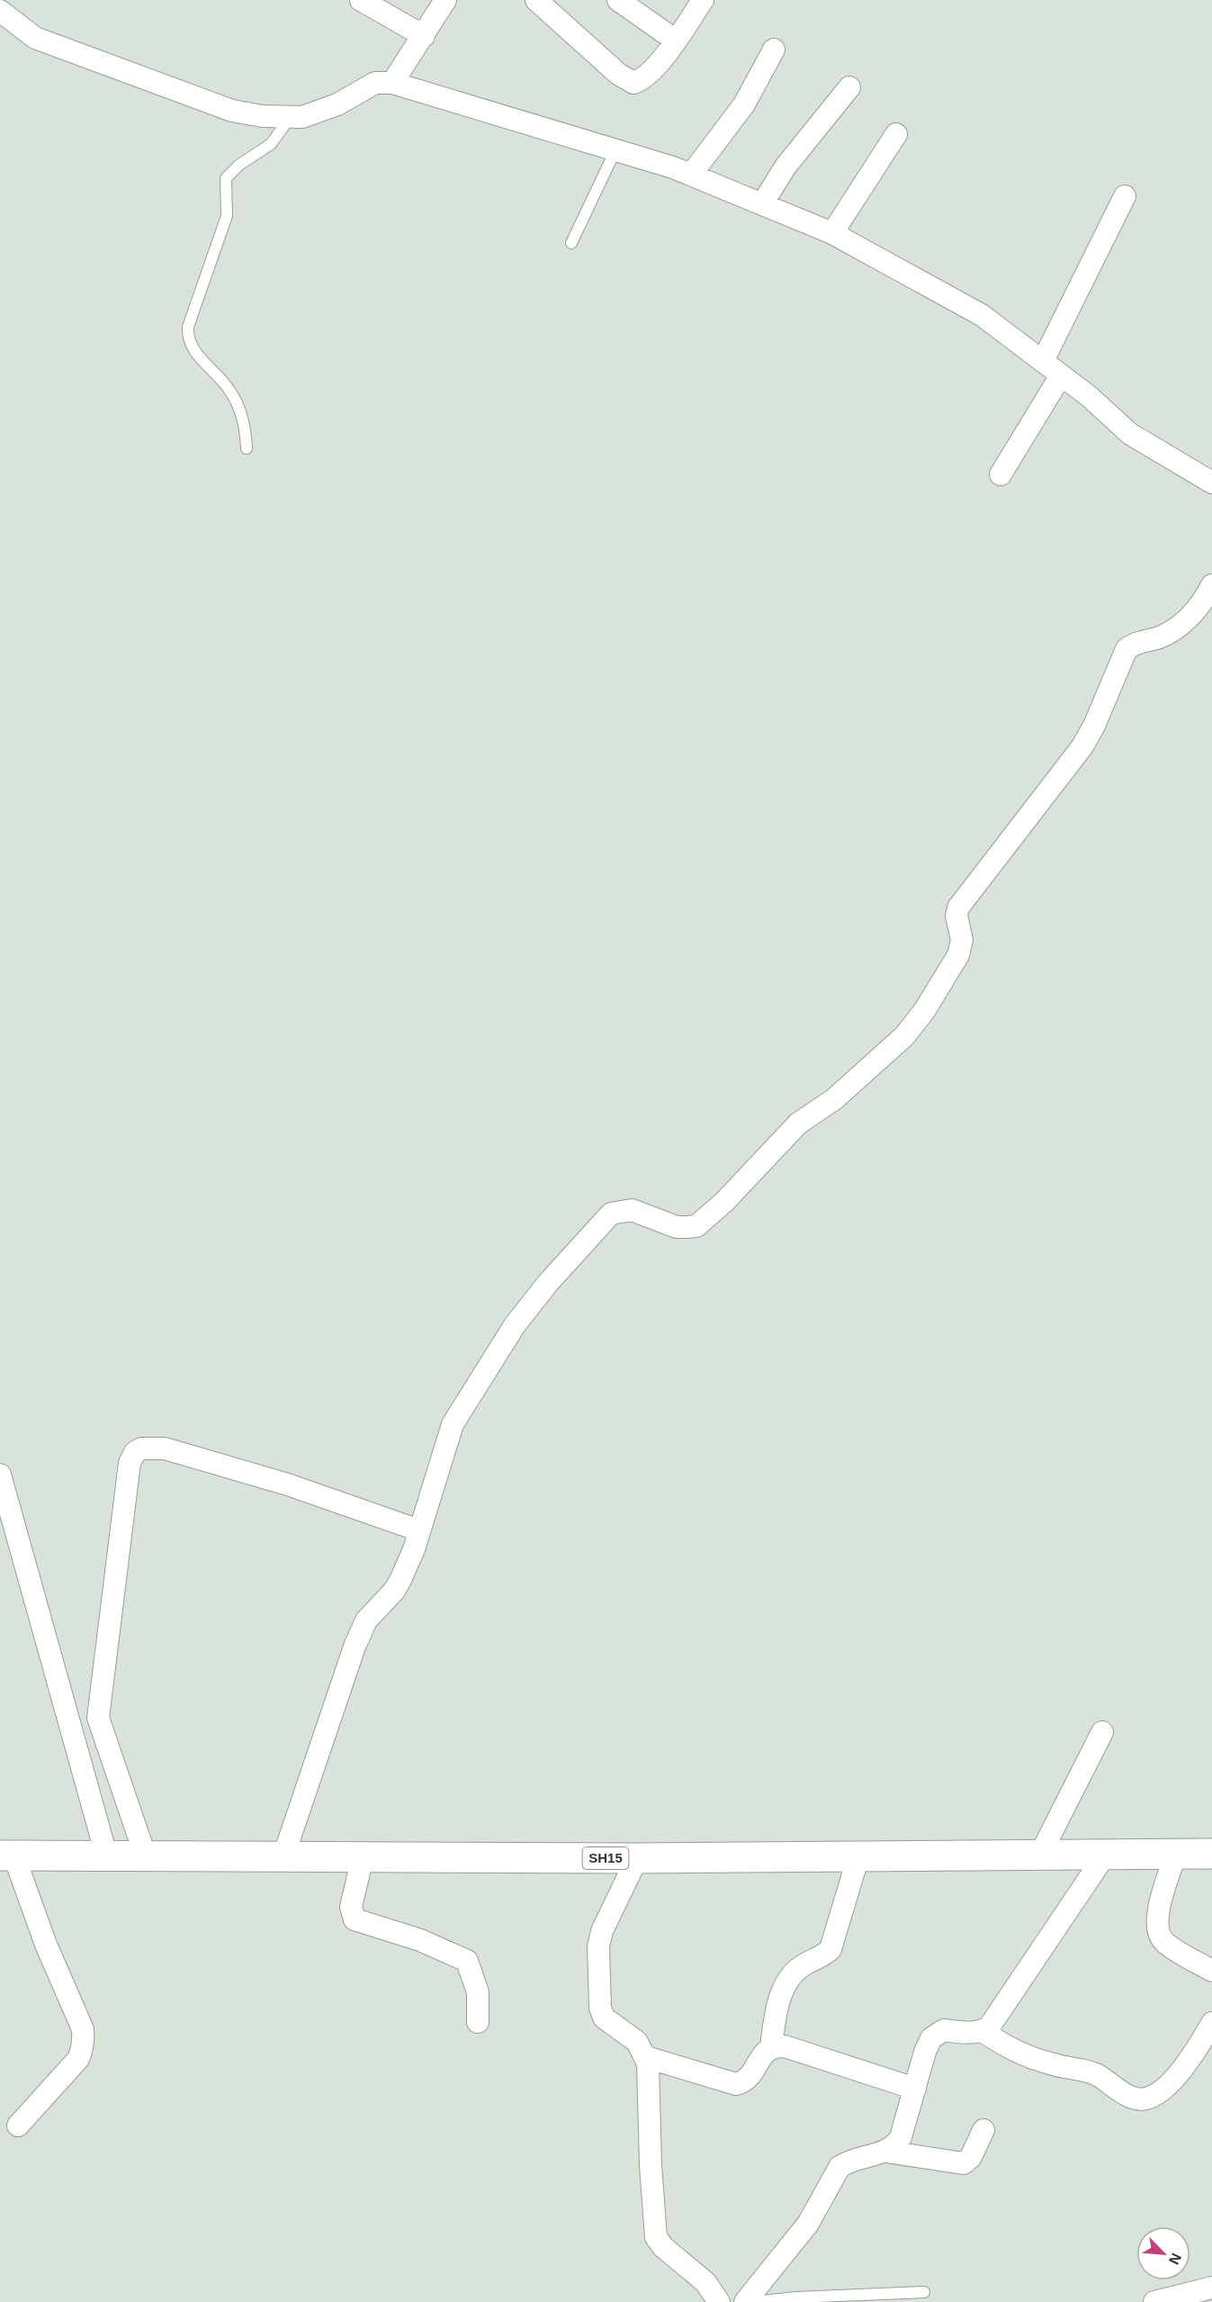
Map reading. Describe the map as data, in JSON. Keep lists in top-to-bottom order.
{
  "streets": {
    "main road": ["SH15"]
  },
  "north": "bottom right"
}
